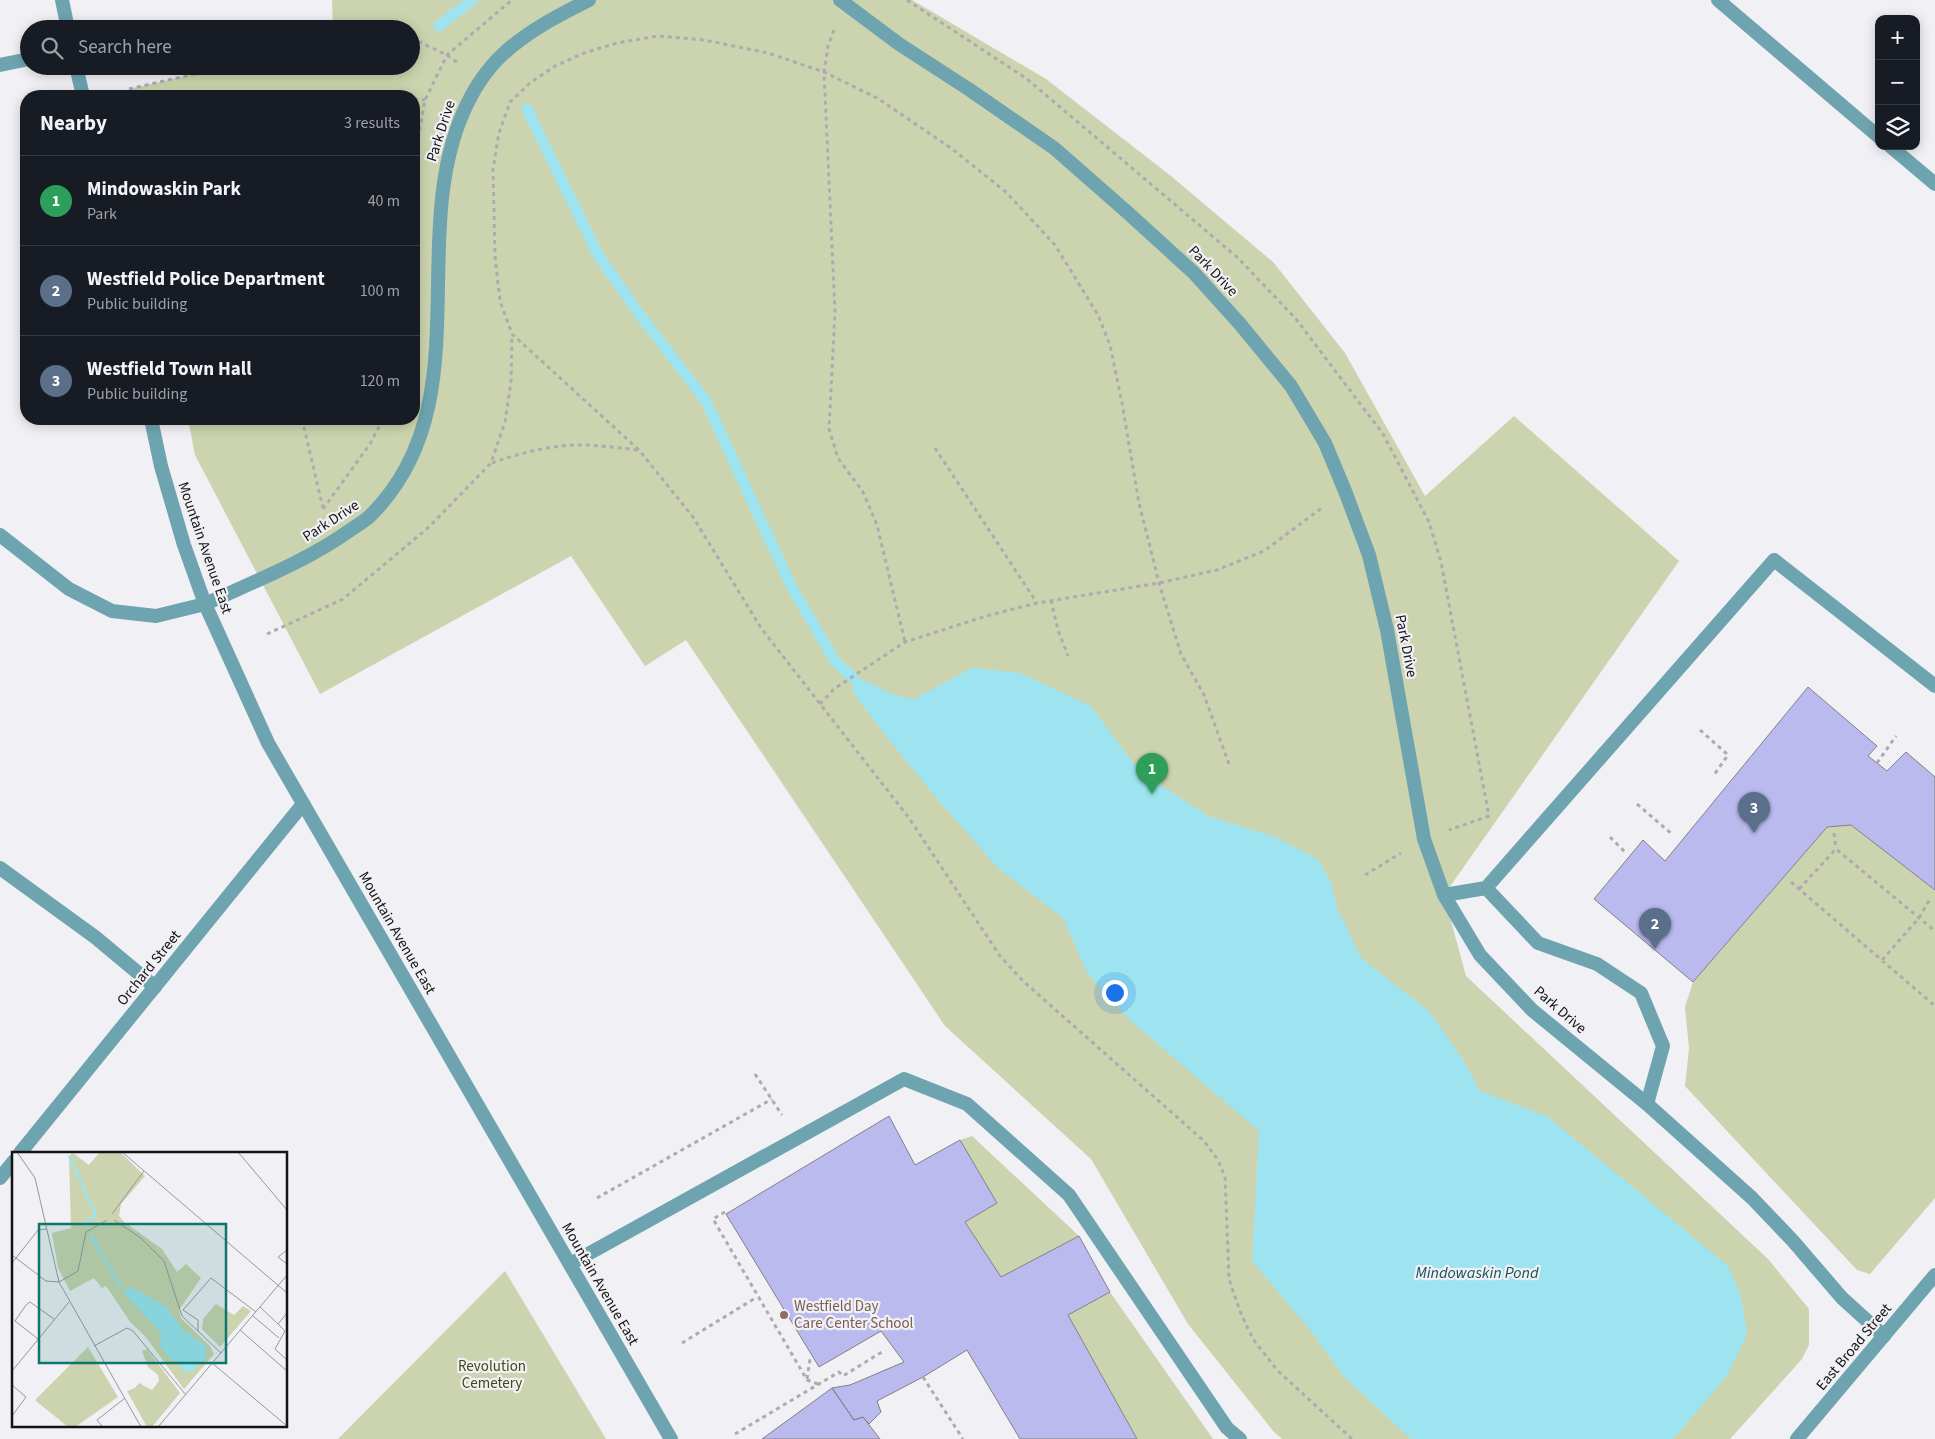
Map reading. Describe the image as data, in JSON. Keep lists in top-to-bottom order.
{
  "streets": {
    "street": [
      "Park Drive",
      "Mountain Avenue East",
      "Orchard Street",
      "East Broad Street"
    ]
  },
  "crossings": [
    ["Park Drive", "Mountain Avenue East"],
    ["Park Drive", "East Broad Street"],
    ["Mountain Avenue East", "Orchard Street"]
  ],
  "water": ["Mindowaskin Pond"],
  "parks": ["Revolution Cemetery"],
  "places": ["Westfield Day Care Center School"],
  "page": {
    "map_buttons": ["+", "−"],
    "search": "Search here",
    "heading": ["Nearby", "3 results"],
    "list": [
      {
        "mark": "1",
        "name": "Mindowaskin Park",
        "note": "Park",
        "value": "40 m"
      },
      {
        "mark": "2",
        "name": "Westfield Police Department",
        "note": "Public building",
        "value": "100 m"
      },
      {
        "mark": "3",
        "name": "Westfield Town Hall",
        "note": "Public building",
        "value": "120 m"
      }
    ],
    "pins": ["1", "3", "2"]
  }
}
